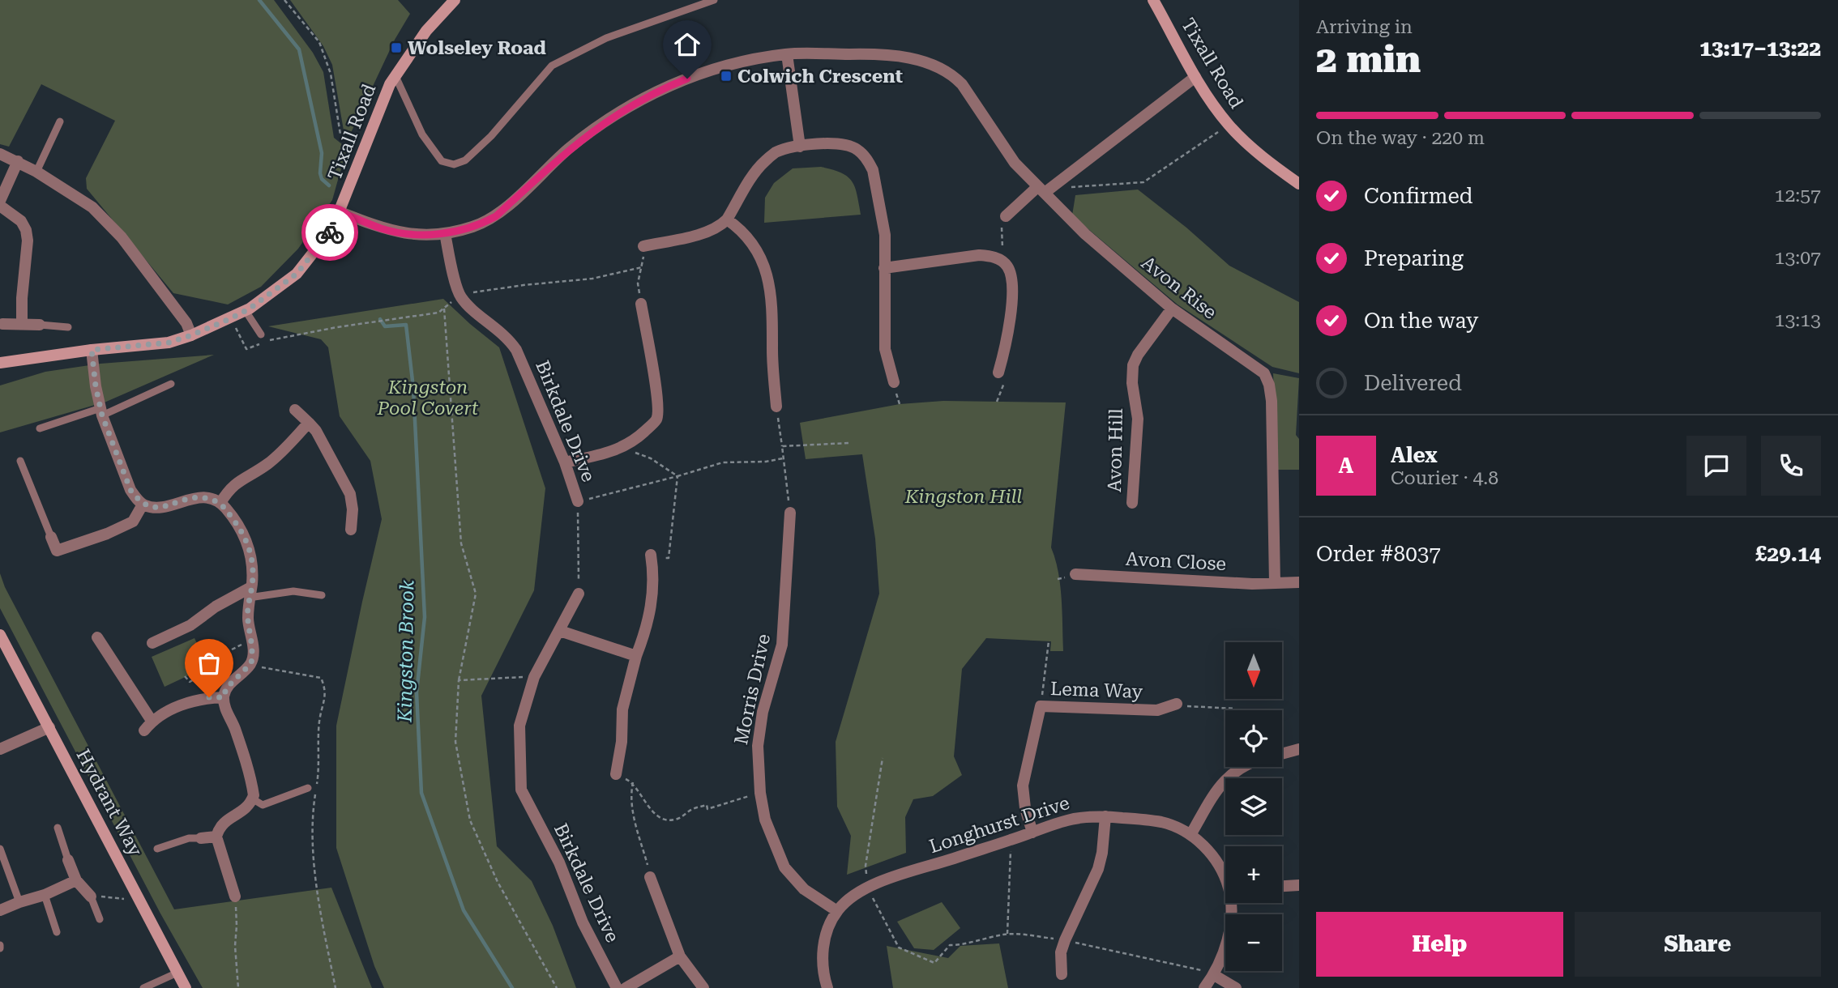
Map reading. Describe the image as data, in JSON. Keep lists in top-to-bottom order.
{
  "streets": {
    "street": [
      "Tixall Road",
      "Avon Rise",
      "Birkdale Drive",
      "Avon Hill",
      "Avon Close",
      "Morris Drive",
      "Lema Way",
      "Hydrant Way",
      "Longhurst Drive"
    ]
  },
  "crossings": [
    ["Avon Rise", "Avon Hill"],
    ["Avon Rise", "Avon Close"],
    ["Morris Drive", "Longhurst Drive"],
    ["Lema Way", "Longhurst Drive"]
  ],
  "water": ["Kingston Brook"],
  "parks": ["Kingston Pool Covert", "Kingston Hill"],
  "places": {
    "transit": ["Wolseley Road", "Colwich Crescent"]
  },
  "north": "bottom",
  "page": {
    "heading": ["2 min", "Arriving in", "13:17–13:22"],
    "panel": [
      "Alex",
      "Courier · 4.8",
      "Order #8037",
      "£29.14"
    ],
    "bar": "On the way · 220 m",
    "list": [
      ["Confirmed", "12:57"],
      ["Preparing", "13:07"],
      ["On the way", "13:13"],
      "Delivered"
    ],
    "round": "A",
    "map_buttons": ["+", "−"],
    "buttons": ["Help", "Share"]
  }
}
